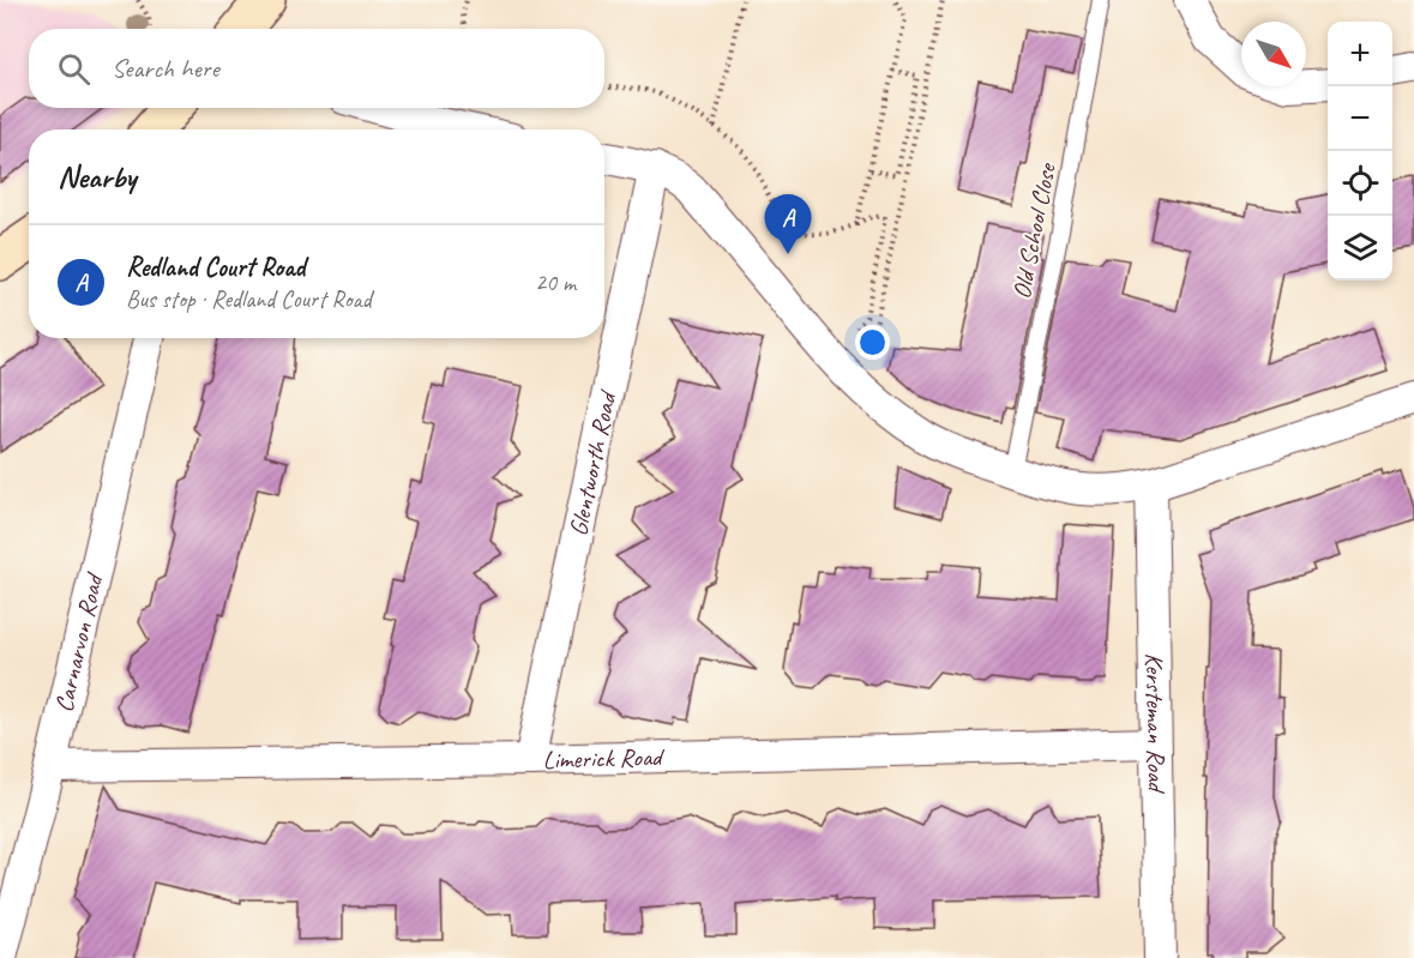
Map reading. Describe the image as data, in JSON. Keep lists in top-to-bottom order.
{
  "streets": {
    "street": [
      "Glentworth Road",
      "Carnarvon Road",
      "Kersteman Road",
      "Limerick Road"
    ],
    "lane": ["Old School Close"]
  },
  "crossings": [
    ["Glentworth Road", "Limerick Road"],
    ["Carnarvon Road", "Limerick Road"],
    ["Kersteman Road", "Limerick Road"]
  ],
  "north": "bottom right",
  "page": {
    "map_buttons": ["+", "−"],
    "search": "Search here",
    "heading": "Nearby",
    "pins": "A",
    "list": [
      {
        "mark": "A",
        "name": "Redland Court Road",
        "note": "Bus stop · Redland Court Road",
        "value": "20 m"
      }
    ]
  }
}
